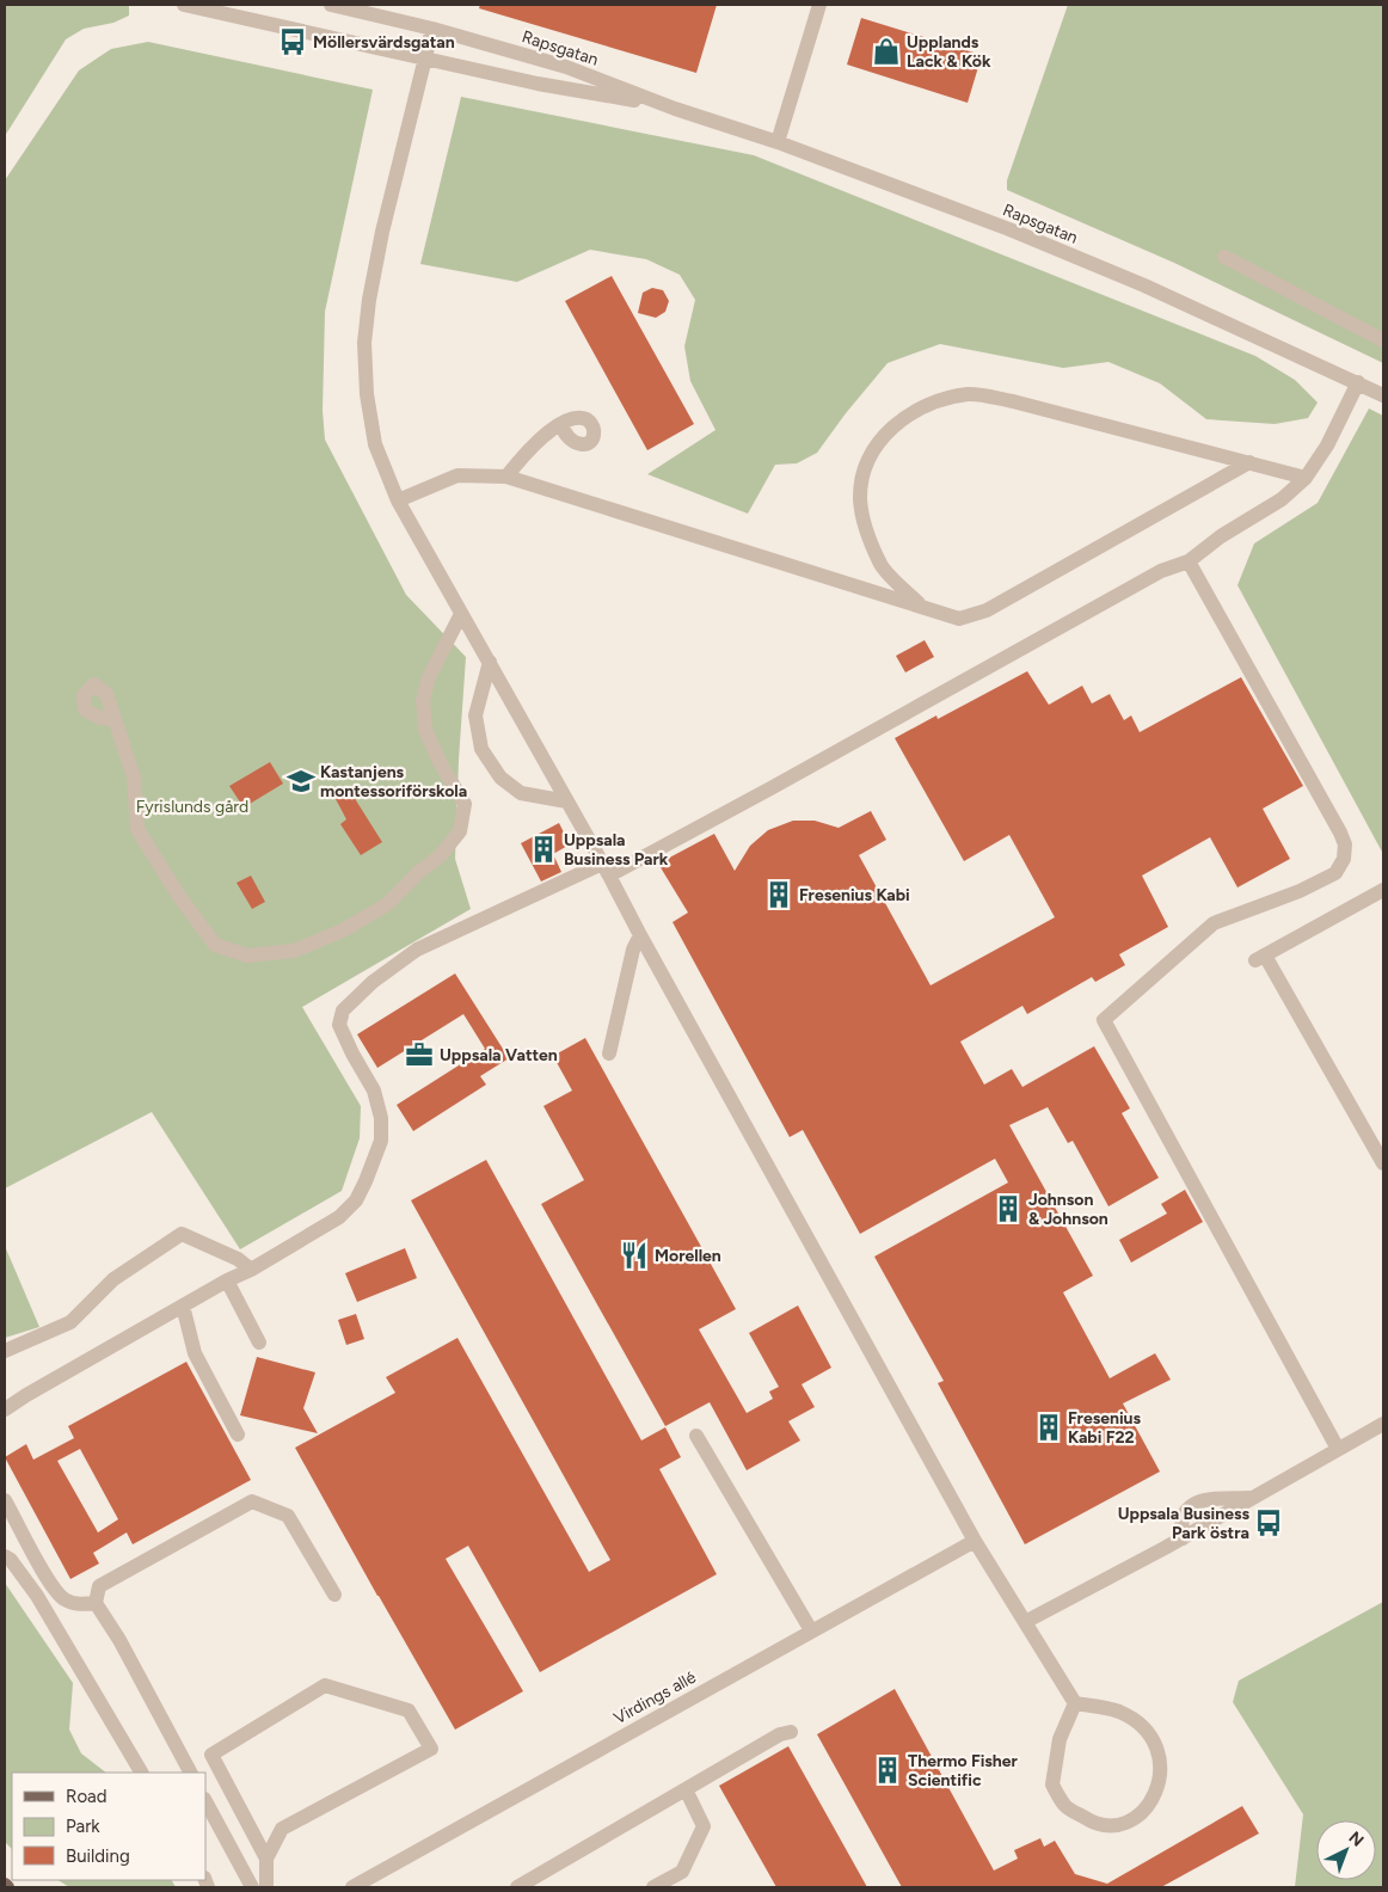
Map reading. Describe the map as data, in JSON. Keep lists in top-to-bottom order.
{
  "streets": {
    "street": ["Rapsgatan", "Virdings allé"]
  },
  "parks": ["Fyrislunds gård"],
  "places": {
    "bus stop": ["Möllersvärdsgatan", "Uppsala Business Park östra"],
    "shop": ["Upplands Lack & Kök"],
    "school or university": ["Kastanjens montessoriförskola"],
    "building": [
      "Uppsala Business Park",
      "Fresenius Kabi",
      "Johnson & Johnson",
      "Fresenius Kabi F22",
      "Thermo Fisher Scientific"
    ],
    "office": ["Uppsala Vatten"],
    "restaurant": ["Morellen"]
  },
  "legend": ["Road", "Park", "Building"],
  "north": "top right"
}
